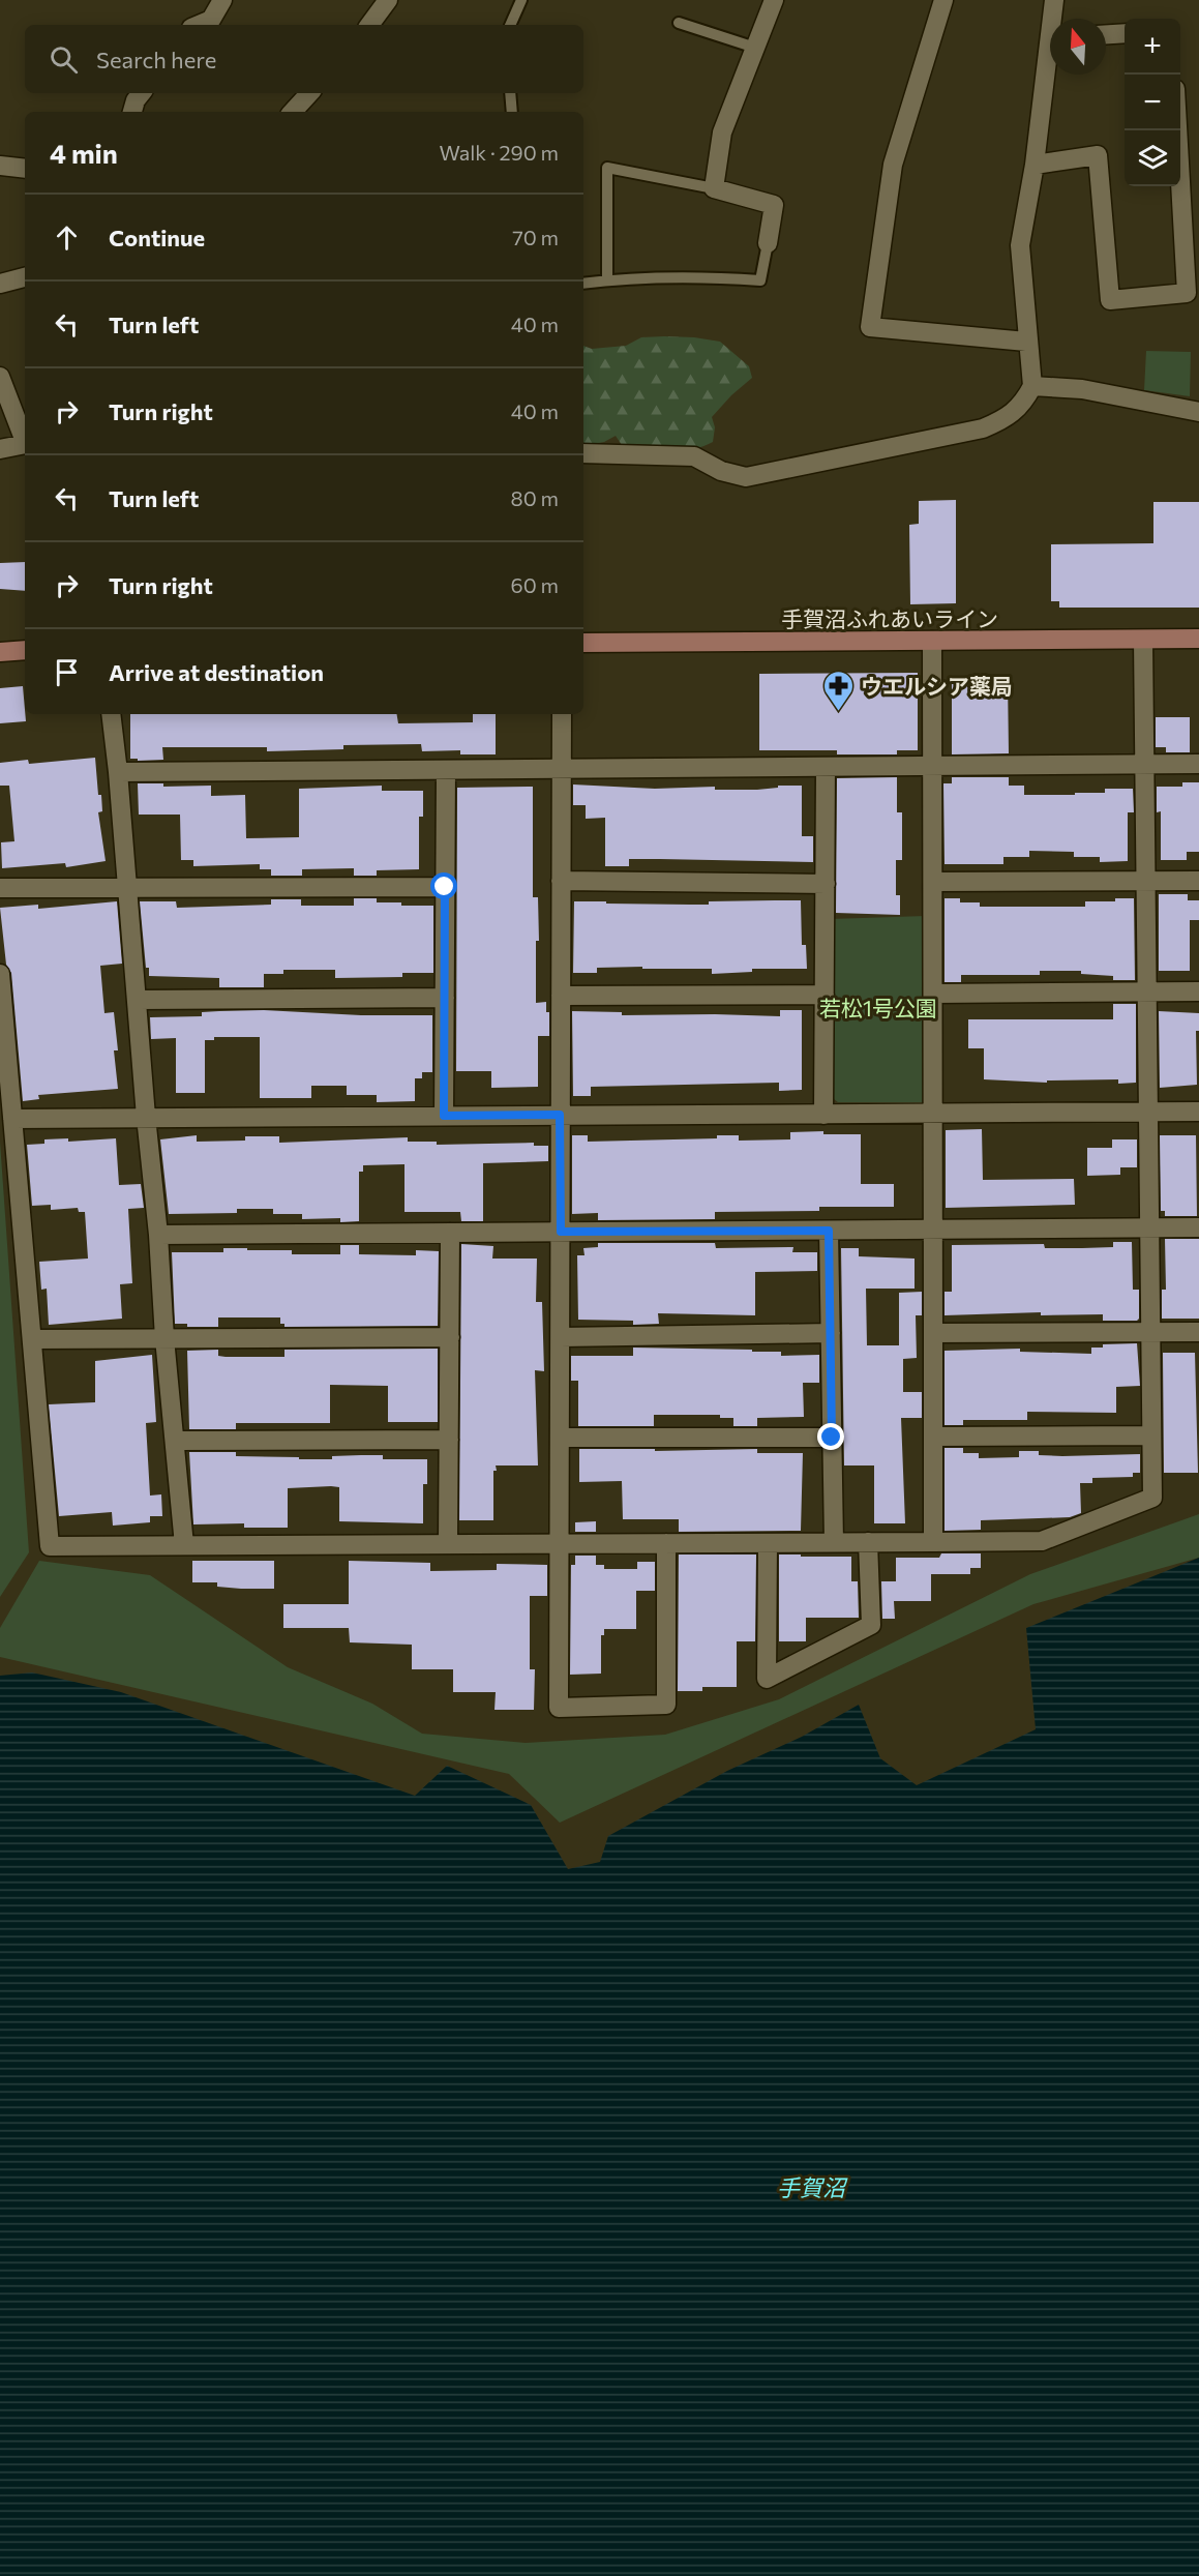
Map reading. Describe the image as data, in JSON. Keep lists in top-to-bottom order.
{
  "streets": {
    "street": ["手賀沼ふれあいライン"]
  },
  "water": ["手賀沼"],
  "parks": ["若松1号公園"],
  "places": {
    "pharmacy": ["ウエルシア薬局"]
  },
  "north": "top",
  "page": {
    "map_buttons": ["+", "−"],
    "search": "Search here",
    "heading": ["4 min", "Walk · 290 m"],
    "list": [
      ["Continue", "70 m"],
      ["Turn left", "40 m"],
      ["Turn right", "40 m"],
      ["Turn left", "80 m"],
      ["Turn right", "60 m"],
      "Arrive at destination"
    ]
  }
}
